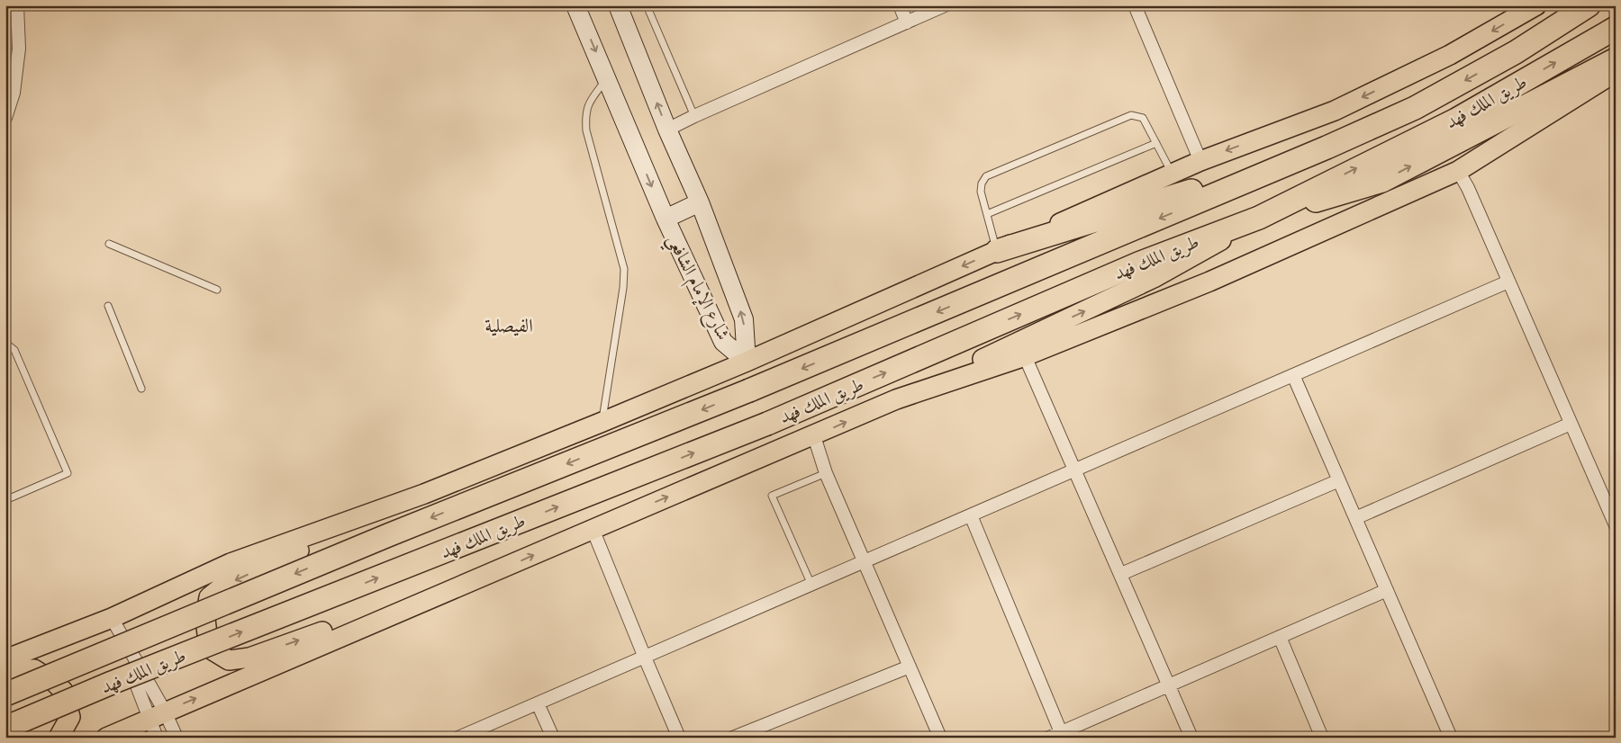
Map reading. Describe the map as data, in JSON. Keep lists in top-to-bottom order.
{
  "streets": {
    "highway": ["طريق الملك فهد"],
    "main road": ["شارع الإمام الشافعي"]
  },
  "districts": ["الفيصلية"]
}
